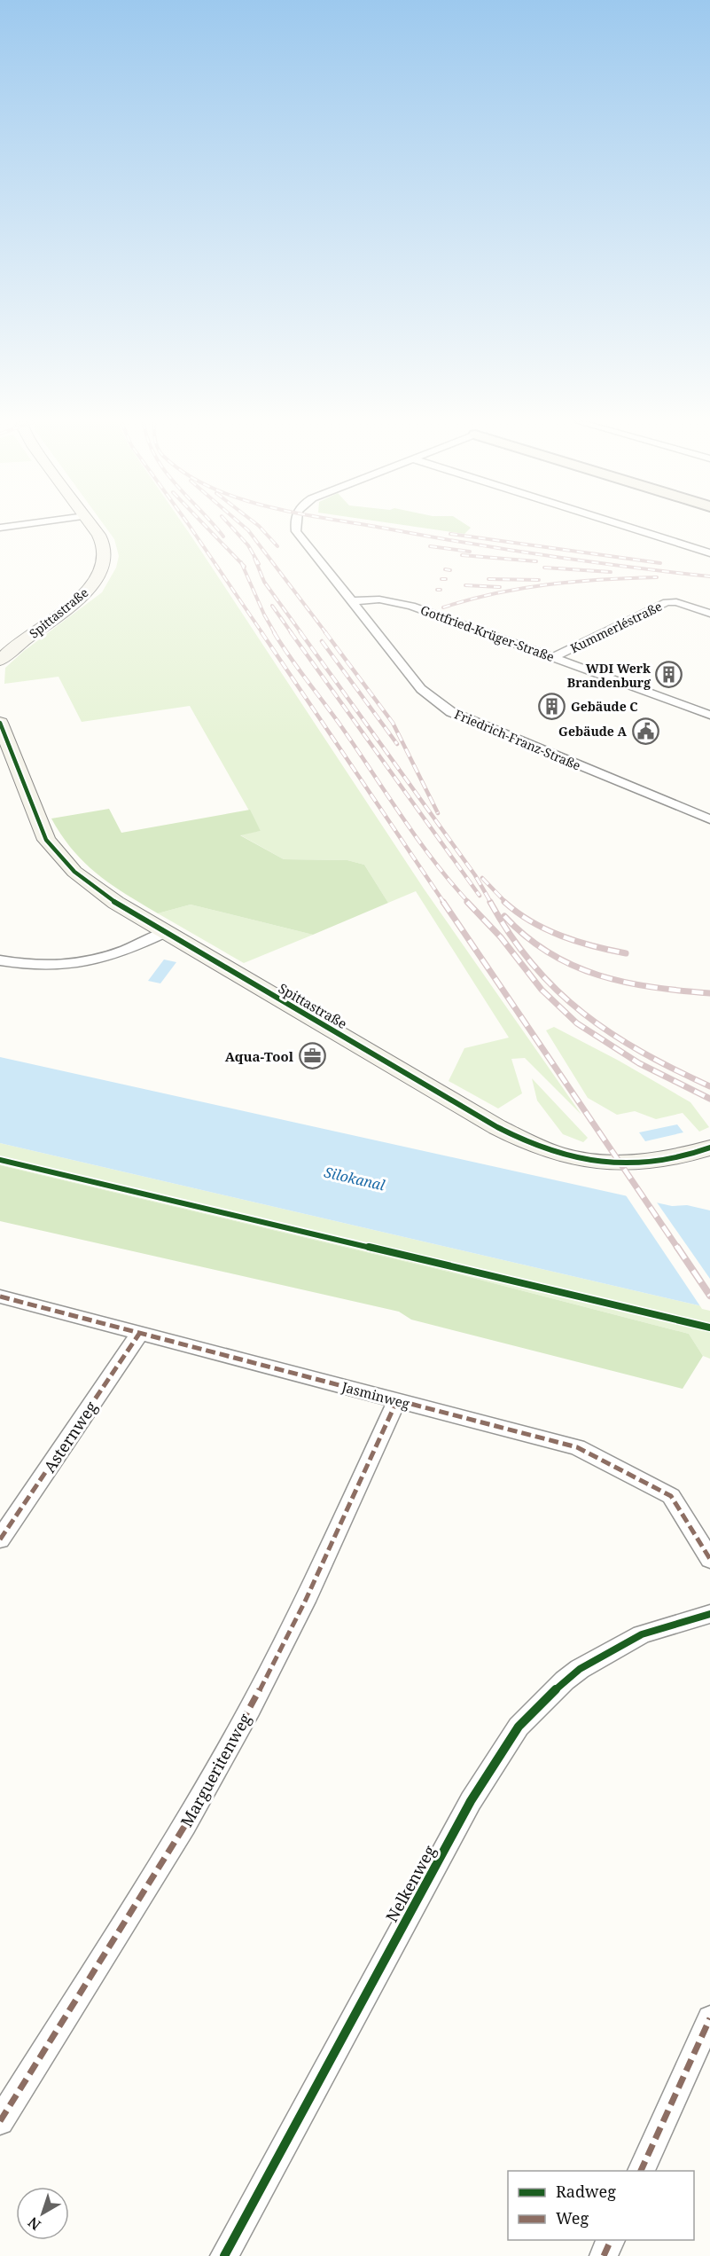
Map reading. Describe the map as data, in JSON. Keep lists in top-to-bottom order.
{
  "streets": {
    "street": [
      "Spittastraße",
      "Kummerléstraße",
      "Gottfried-Krüger-Straße",
      "Friedrich-Franz-Straße",
      "Jasminweg",
      "Asternweg",
      "Margueritenweg",
      "Nelkenweg"
    ]
  },
  "crossings": [
    ["Kummerléstraße", "Gottfried-Krüger-Straße"],
    ["Gottfried-Krüger-Straße", "Friedrich-Franz-Straße"],
    ["Jasminweg", "Asternweg"],
    ["Jasminweg", "Margueritenweg"]
  ],
  "water": ["Silokanal"],
  "places": {
    "building": ["WDI Werk Brandenburg", "Gebäude C"],
    "public building": ["Gebäude A"],
    "office": ["Aqua-Tool"]
  },
  "legend": ["Radweg", "Weg"],
  "north": "bottom left"
}
